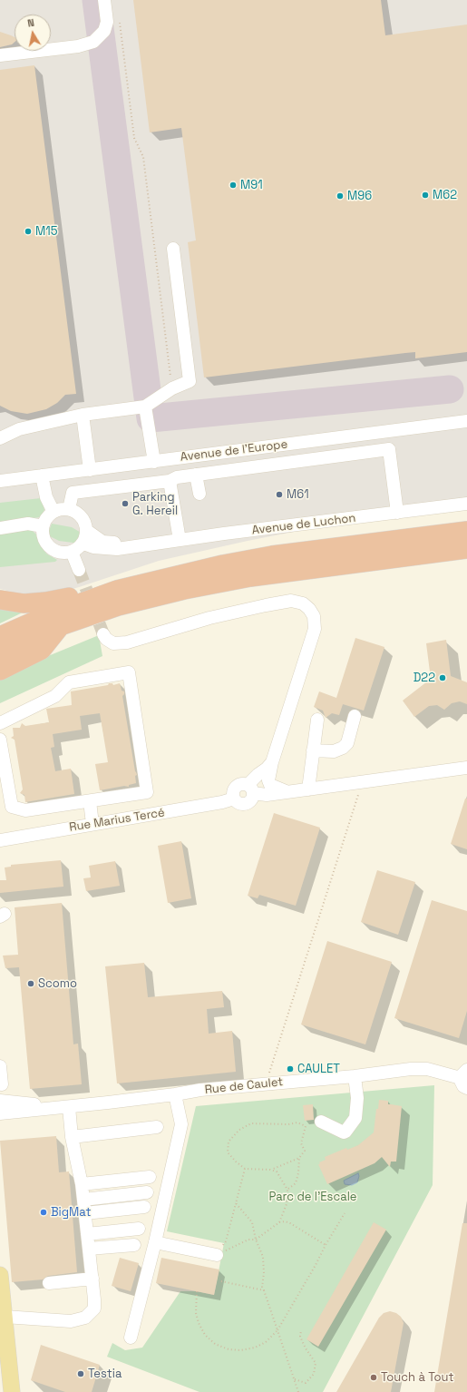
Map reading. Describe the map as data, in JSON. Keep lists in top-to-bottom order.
{
  "streets": {
    "street": [
      "Avenue de l'Europe",
      "Avenue de Luchon",
      "Rue Marius Tercé",
      "Rue de Caulet"
    ]
  },
  "parks": ["Parc de l’Escale"],
  "places": [
    "M91",
    "M62",
    "M96",
    "M15",
    "M61",
    "Parking G. Hereil",
    "D22",
    "Scomo",
    "CAULET",
    "BigMat",
    "Testia",
    "Touch à Tout"
  ],
  "north": "top"
}
